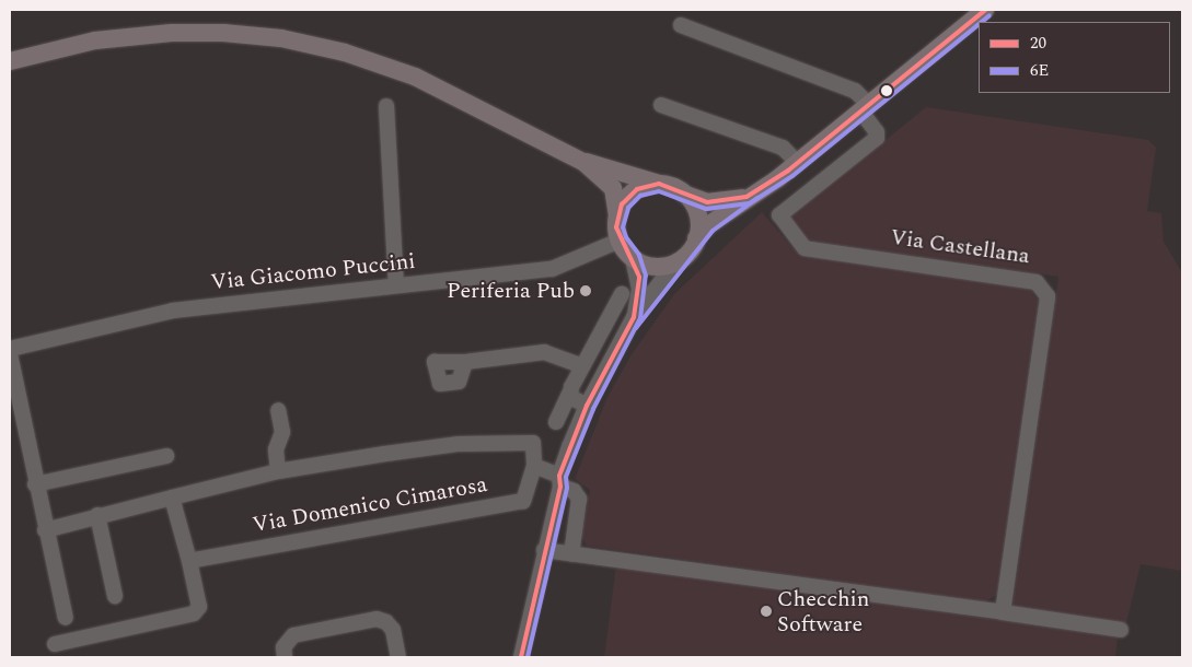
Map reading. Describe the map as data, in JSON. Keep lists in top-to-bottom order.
{
  "streets": {
    "street": ["Via Castellana", "Via Giacomo Puccini", "Via Domenico Cimarosa"]
  },
  "places": ["Periferia Pub", "Checchin Software"],
  "lines": ["transit line 20", "transit line 6E"],
  "legend": ["20", "6E"]
}
